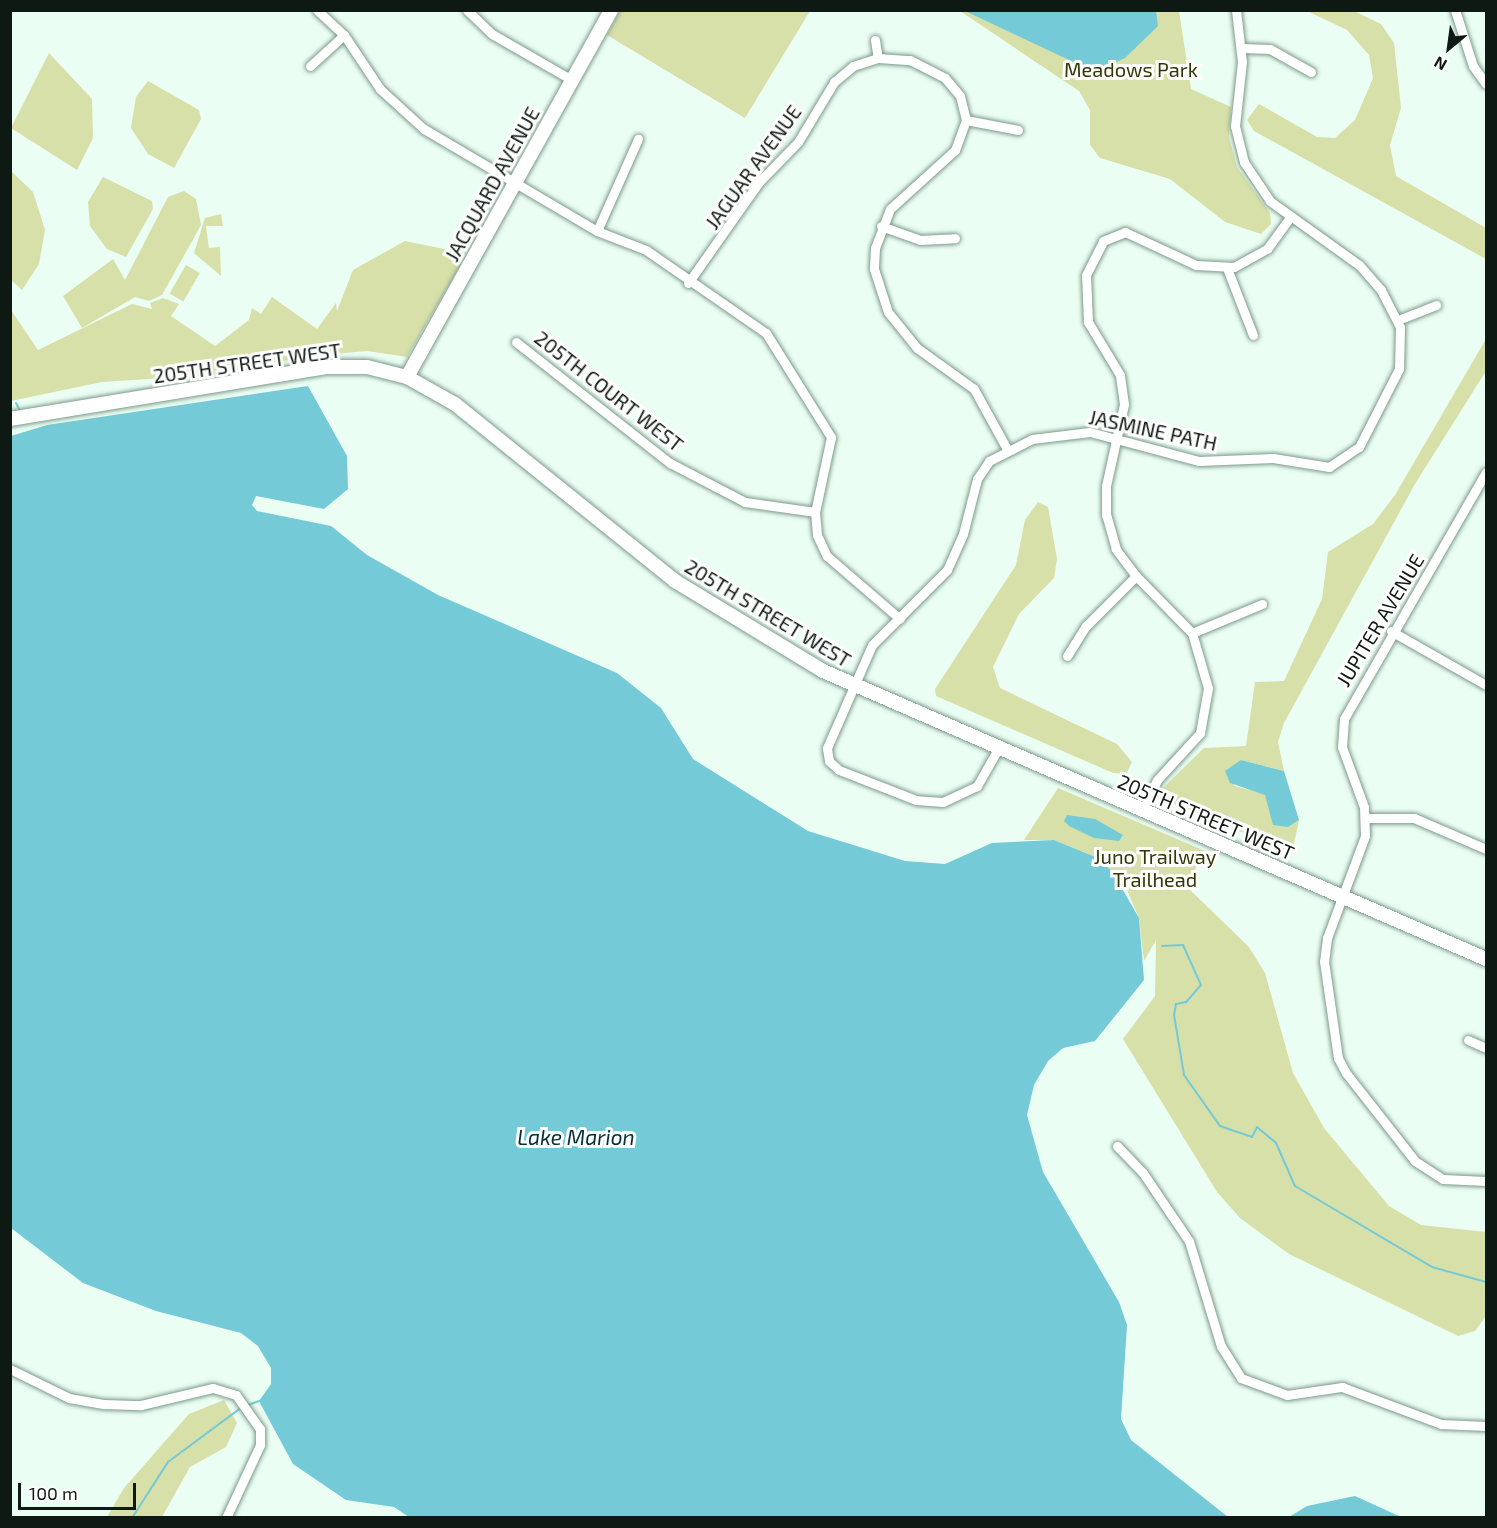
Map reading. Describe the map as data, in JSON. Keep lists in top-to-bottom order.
{
  "streets": {
    "street": [
      "JAGUAR AVENUE",
      "JACQUARD AVENUE",
      "205TH STREET WEST",
      "205TH COURT WEST",
      "JASMINE PATH",
      "JUPITER AVENUE"
    ]
  },
  "crossings": [
    ["JACQUARD AVENUE", "205TH STREET WEST"],
    ["205TH STREET WEST", "JASMINE PATH"],
    ["205TH STREET WEST", "JUPITER AVENUE"]
  ],
  "water": ["Lake Marion"],
  "parks": ["Meadows Park", "Juno Trailway Trailhead"],
  "scale_bar": "100 m",
  "north": "bottom left"
}
